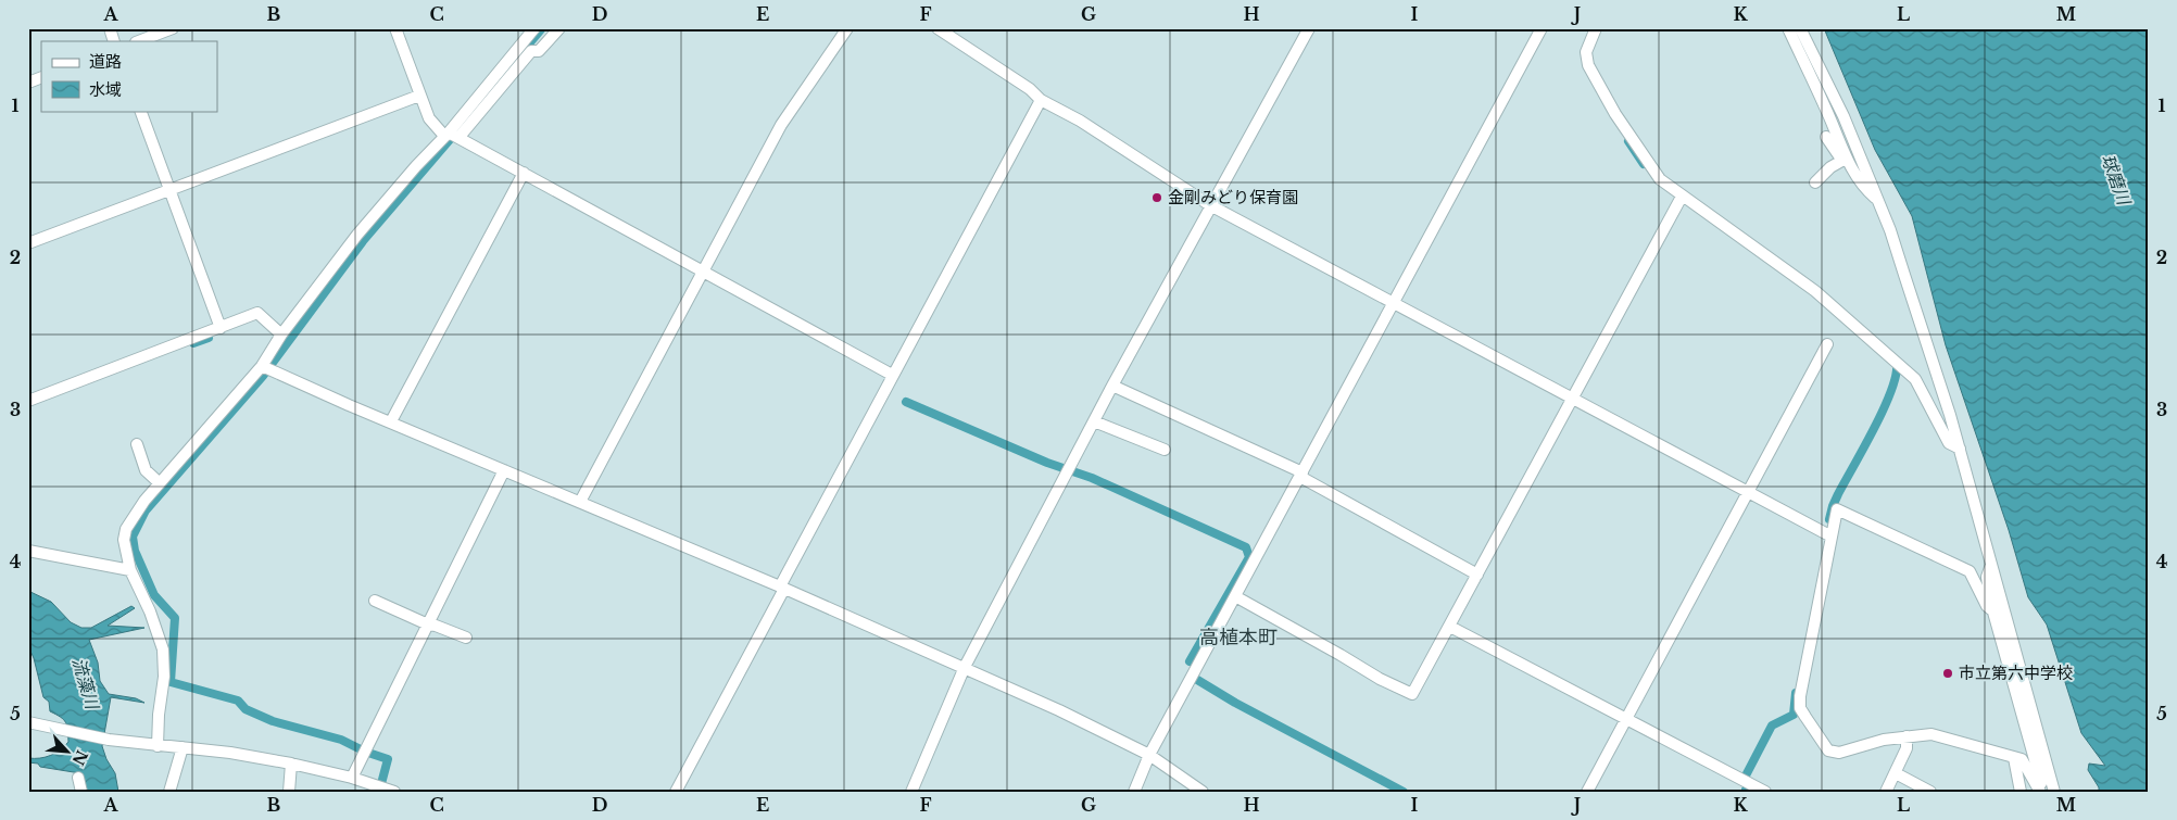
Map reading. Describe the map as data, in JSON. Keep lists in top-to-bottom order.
{
  "districts": ["高植本町"],
  "water": ["球磨川", "流藻川"],
  "places": ["金剛みどり保育園", "市立第六中学校"],
  "legend": ["道路", "水域"],
  "north": "bottom right",
  "grid": {
    "columns": [
      "A",
      "B",
      "C",
      "D",
      "E",
      "F",
      "G",
      "H",
      "I",
      "J",
      "K",
      "L",
      "M"
    ],
    "rows": [
      "1",
      "2",
      "3",
      "4",
      "5"
    ]
  }
}
